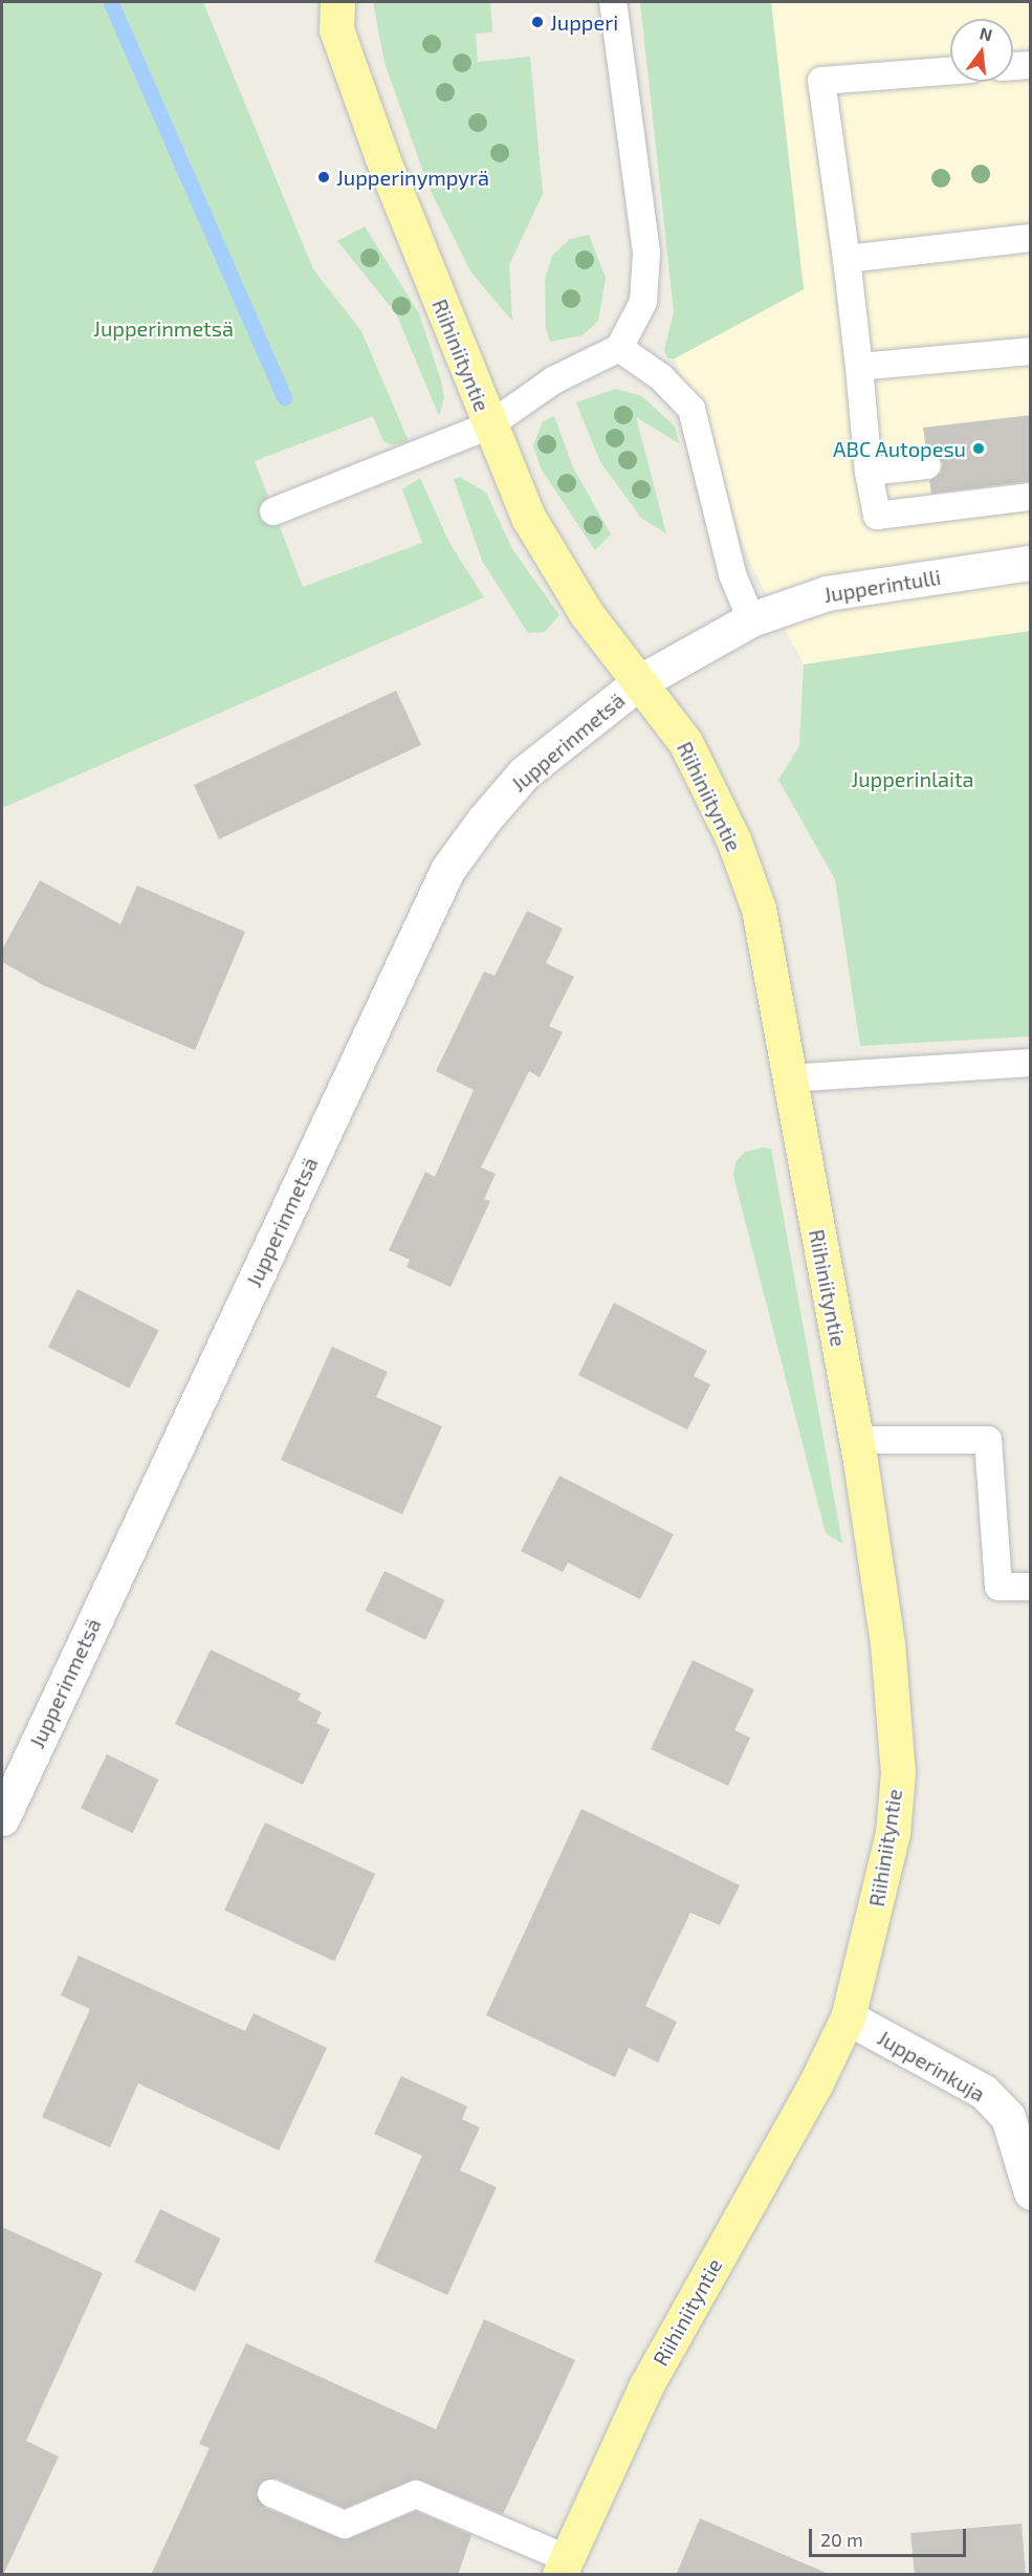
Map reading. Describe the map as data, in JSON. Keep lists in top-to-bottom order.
{
  "streets": {
    "main road": ["Riihiniityntie"],
    "street": ["Jupperintulli", "Jupperinmetsä", "Jupperinkuja"]
  },
  "crossings": [
    ["Riihiniityntie", "Jupperintulli"],
    ["Riihiniityntie", "Jupperinmetsä"],
    ["Riihiniityntie", "Jupperinkuja"],
    ["Jupperintulli", "Jupperinmetsä"]
  ],
  "parks": ["Jupperinmetsä", "Jupperinlaita"],
  "places": ["Jupperi", "Jupperinympyrä", "ABC Autopesu"],
  "scale_bar": "20 m",
  "north": "top"
}
